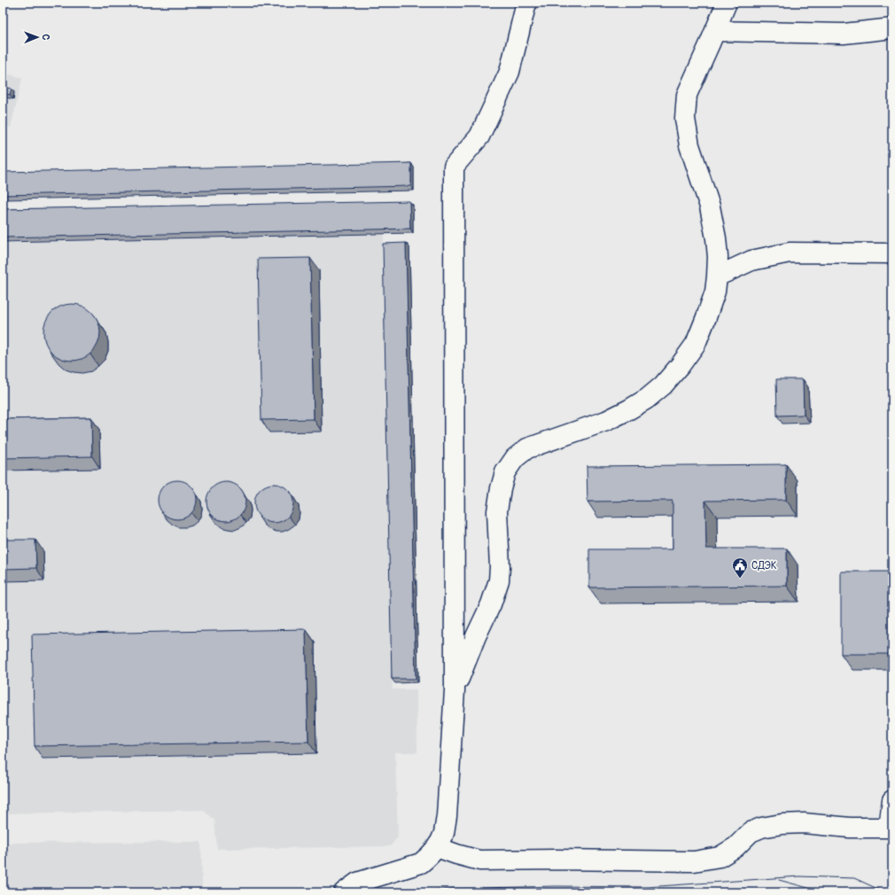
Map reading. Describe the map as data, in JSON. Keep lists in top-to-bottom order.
{
  "places": {
    "public building": ["СДЭК"]
  },
  "north": "right"
}
